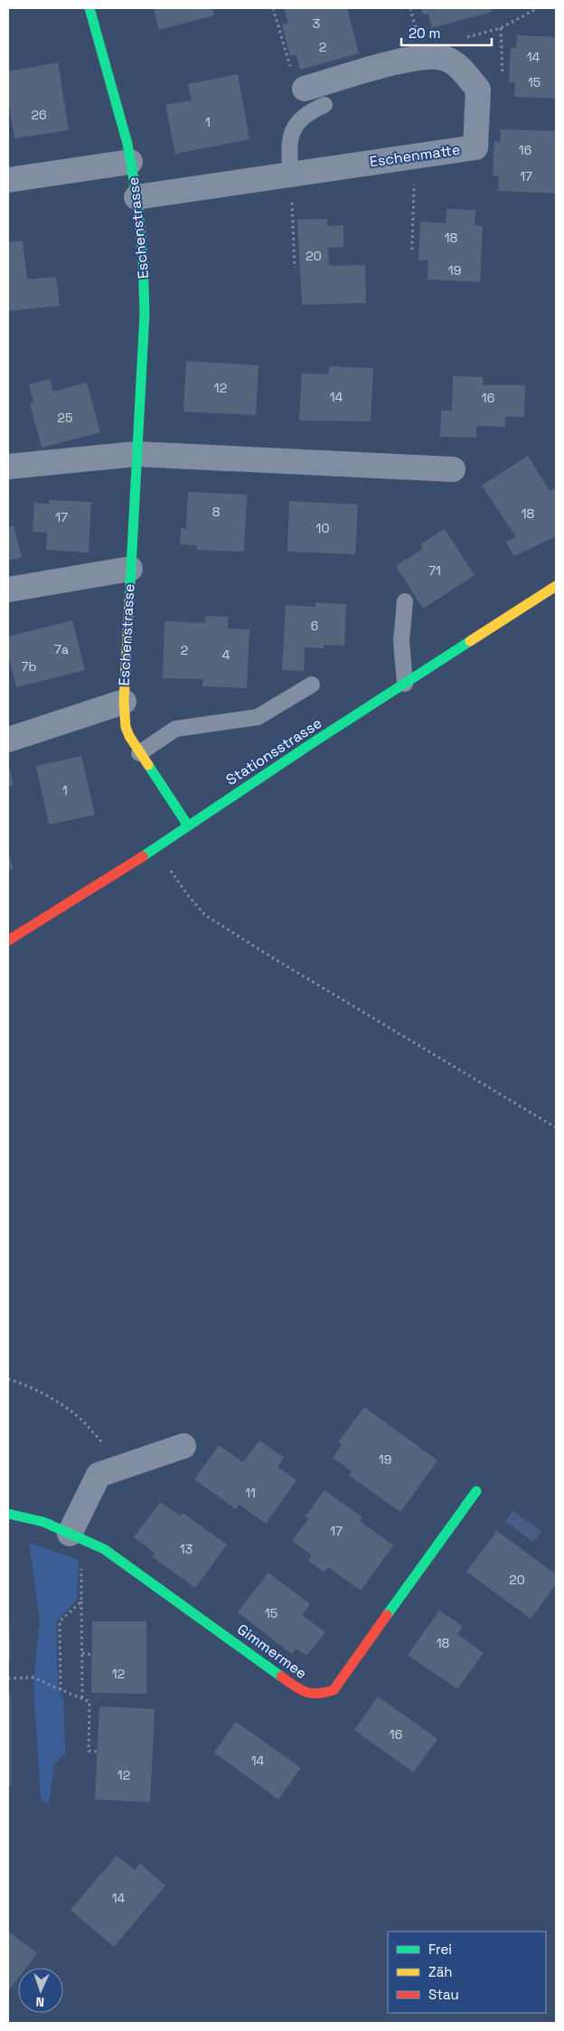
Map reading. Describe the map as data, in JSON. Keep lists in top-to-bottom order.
{
  "streets": {
    "street": [
      "Eschenmatte",
      "Eschenstrasse",
      "Stationsstrasse",
      "Gimmermee"
    ]
  },
  "crossings": [
    ["Eschenmatte", "Eschenstrasse"],
    ["Eschenstrasse", "Stationsstrasse"]
  ],
  "house_numbers": [
    "3",
    "2",
    "14",
    "15",
    "26",
    "1",
    "16",
    "17",
    "18",
    "20",
    "19",
    "12",
    "14",
    "16",
    "25",
    "8",
    "18",
    "17",
    "10",
    "71",
    "6",
    "7a",
    "2",
    "4",
    "7b",
    "1",
    "19",
    "11",
    "17",
    "13",
    "20",
    "15",
    "18",
    "12",
    "16",
    "14",
    "12",
    "14"
  ],
  "legend": ["Frei", "Zäh", "Stau"],
  "scale_bar": "20 m",
  "north": "bottom"
}
